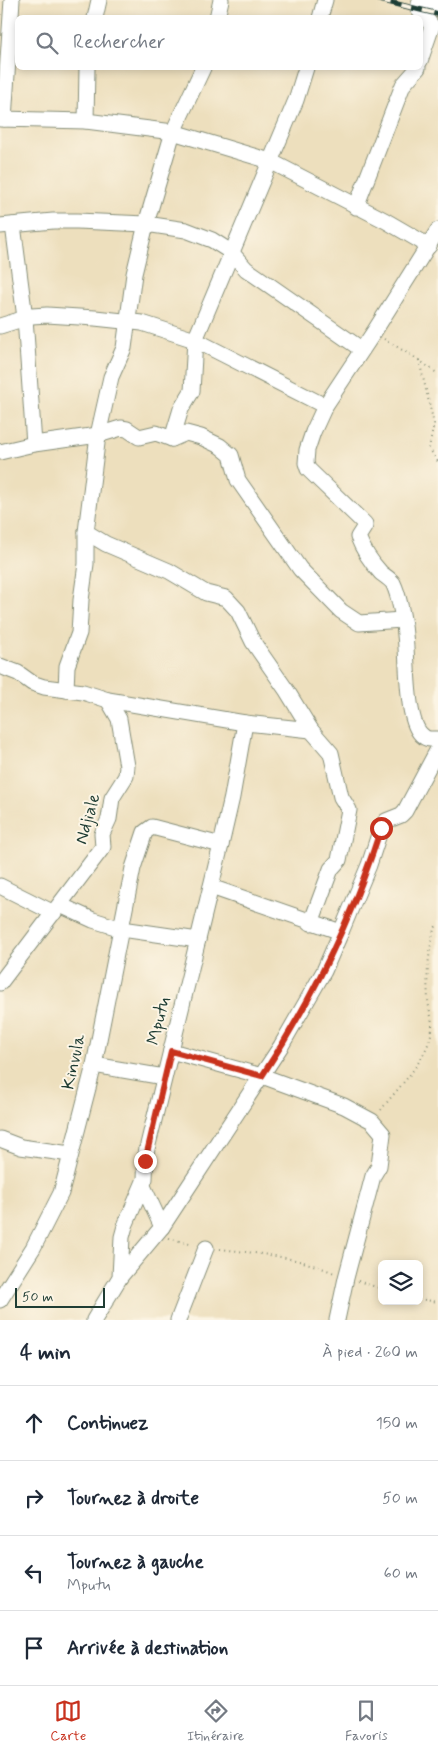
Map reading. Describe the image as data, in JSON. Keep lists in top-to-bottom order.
{
  "streets": {
    "street": ["Ndjiale", "Mputu", "Kinvula"]
  },
  "crossings": [
    ["Mputu", "Kinvula"]
  ],
  "scale_bar": "50 m",
  "page": {
    "search": "Rechercher",
    "scale": "50 m",
    "heading": ["4 min", "À pied · 260 m"],
    "list": [
      ["Continuez", "150 m"],
      ["Tournez à droite", "50 m"],
      ["Tournez à gauche", "Mputu", "60 m"],
      "Arrivée à destination"
    ],
    "nav": ["Carte", "Itinéraire", "Favoris"]
  }
}
